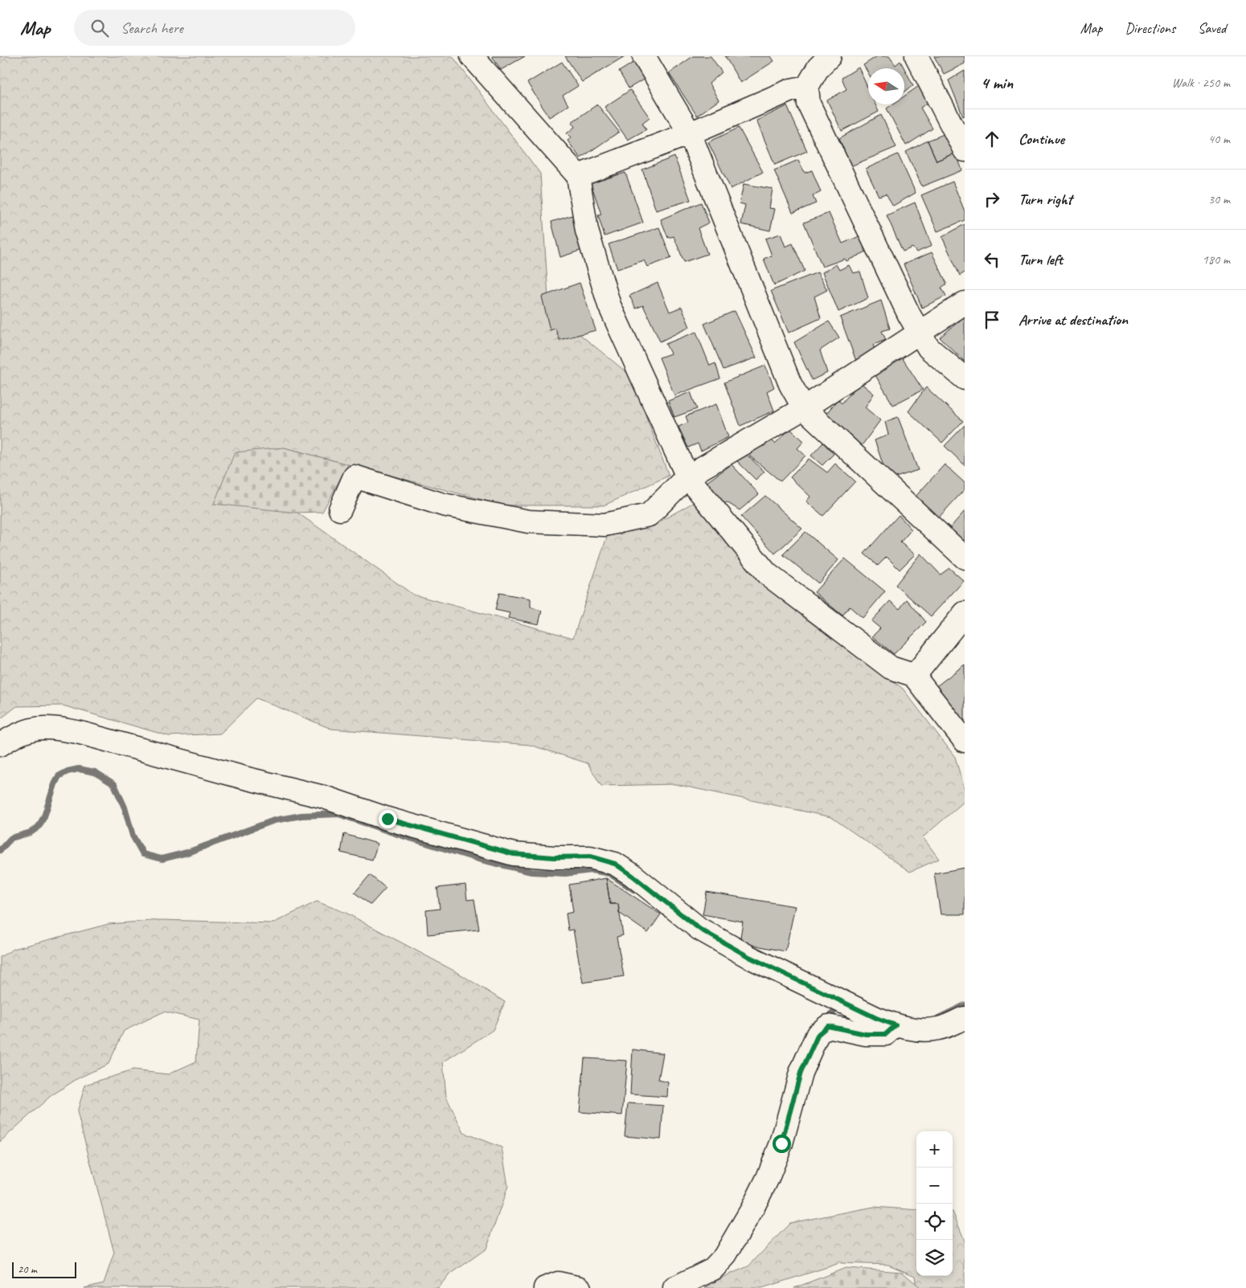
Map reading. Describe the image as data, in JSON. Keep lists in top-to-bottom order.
{
  "scale_bar": "20 m",
  "north": "left",
  "page": {
    "header": "Map",
    "search": "Search here",
    "nav": ["Map", "Directions", "Saved"],
    "heading": ["4 min", "Walk · 250 m"],
    "list": [
      ["Continue", "40 m"],
      ["Turn right", "30 m"],
      ["Turn left", "180 m"],
      "Arrive at destination"
    ],
    "map_buttons": ["+", "−"],
    "scale": "20 m"
  }
}
